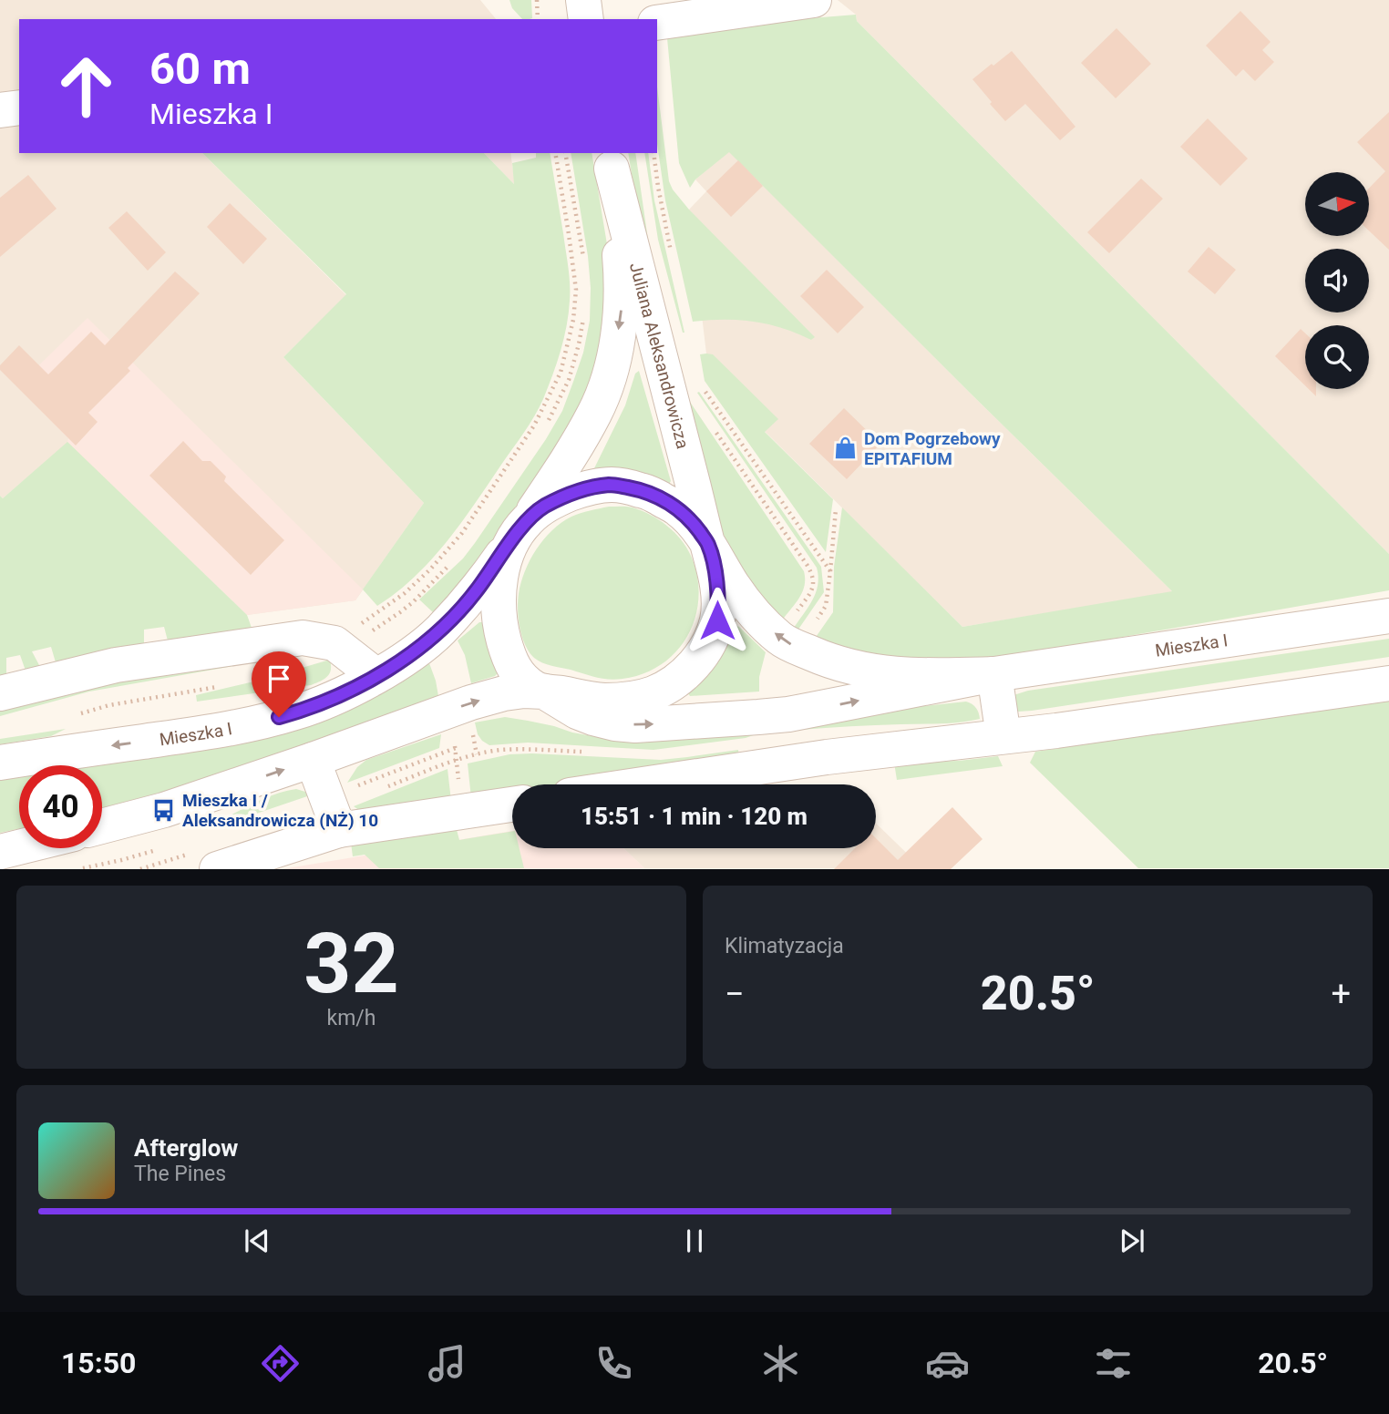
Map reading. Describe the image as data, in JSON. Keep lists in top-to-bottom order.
{
  "streets": {
    "street": ["Juliana Aleksandrowicza", "Mieszka I"]
  },
  "crossings": [
    ["Juliana Aleksandrowicza", "Mieszka I"]
  ],
  "one_way": ["Juliana Aleksandrowicza"],
  "places": {
    "shop": ["Dom Pogrzebowy EPITAFIUM"],
    "bus stop": ["Mieszka I / Aleksandrowicza (NŻ) 10"]
  },
  "north": "right",
  "page": {
    "turn": ["60 m", "Mieszka I"],
    "limit": "40",
    "trip": "15:51 · 1 min · 120 m",
    "tile": [
      ["32", "km/h"],
      "Klimatyzacja"
    ],
    "heat": ["−", "20.5°", "+"],
    "song": ["Afterglow", "The Pines"],
    "tabs": ["15:50", "20.5°"]
  }
}
